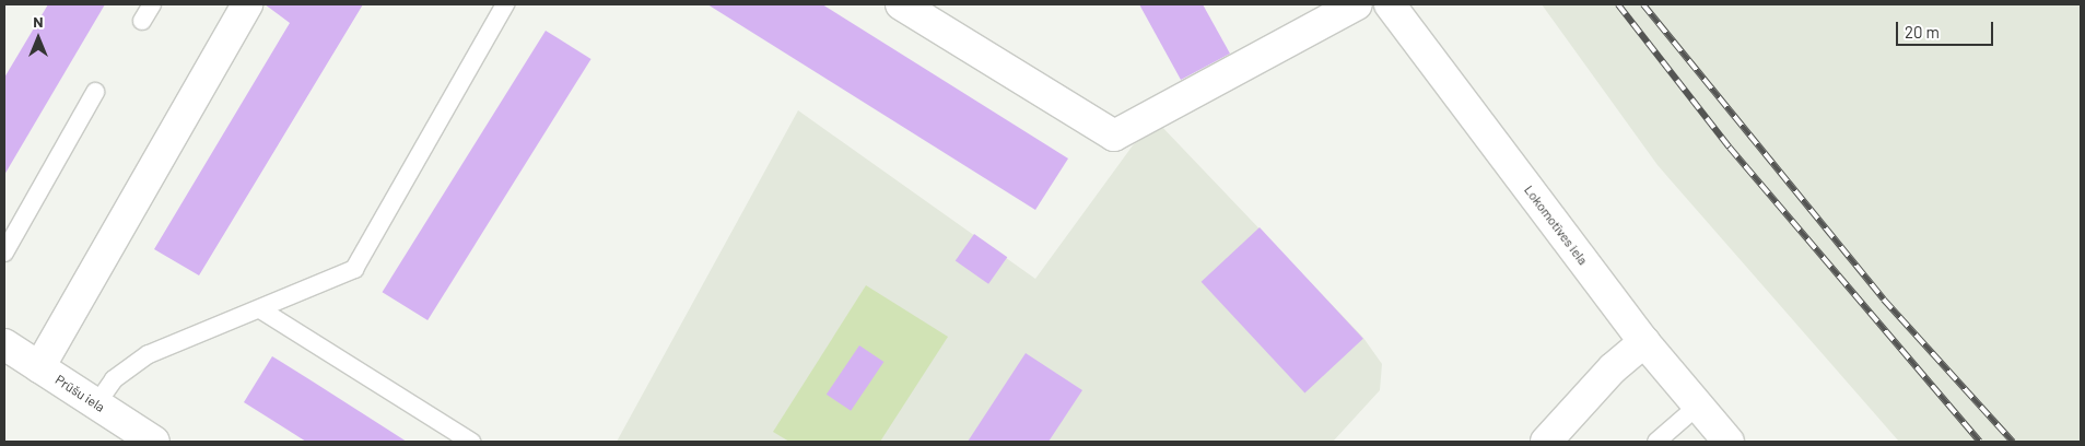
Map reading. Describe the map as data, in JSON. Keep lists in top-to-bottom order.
{
  "streets": {
    "street": ["Lokomotīves iela", "Prūšu iela"]
  },
  "scale_bar": "20 m",
  "north": "top"
}
